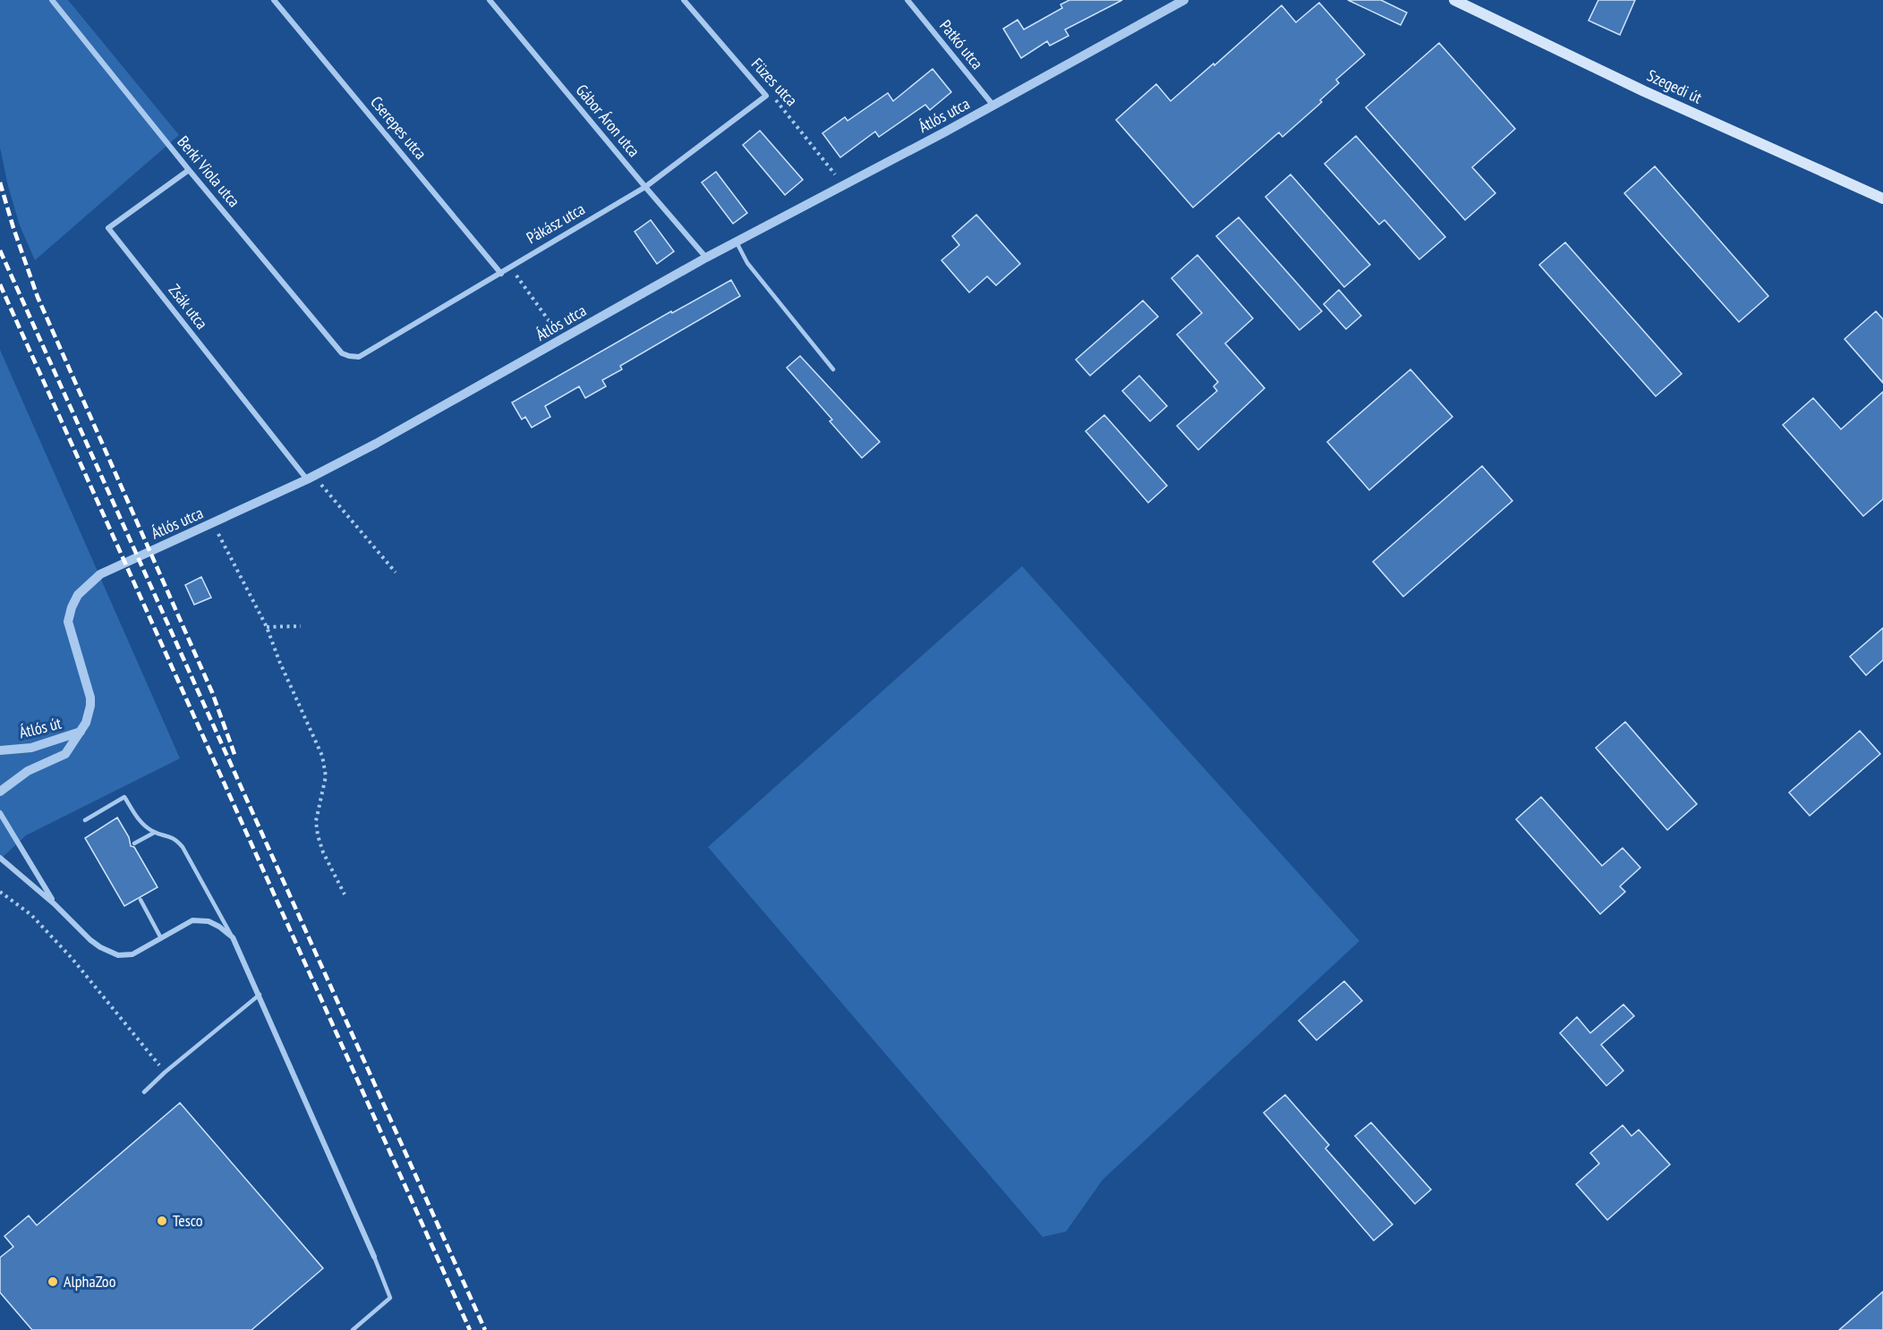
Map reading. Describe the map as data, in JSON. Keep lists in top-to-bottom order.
{
  "streets": {
    "main road": ["Szegedi út"],
    "street": [
      "Patkó utca",
      "Füzes utca",
      "Átlós utca",
      "Gábor Áron utca",
      "Cserepes utca",
      "Berki Viola utca",
      "Pákász utca",
      "Zsák utca",
      "Átlós út"
    ]
  },
  "crossings": [
    ["Patkó utca", "Átlós utca"],
    ["Füzes utca", "Átlós utca"],
    ["Füzes utca", "Pákász utca"],
    ["Átlós utca", "Gábor Áron utca"],
    ["Átlós utca", "Zsák utca"],
    ["Átlós utca", "Átlós út"],
    ["Gábor Áron utca", "Pákász utca"],
    ["Cserepes utca", "Pákász utca"],
    ["Berki Viola utca", "Pákász utca"],
    ["Berki Viola utca", "Zsák utca"]
  ],
  "places": ["Tesco", "AlphaZoo"]
}
